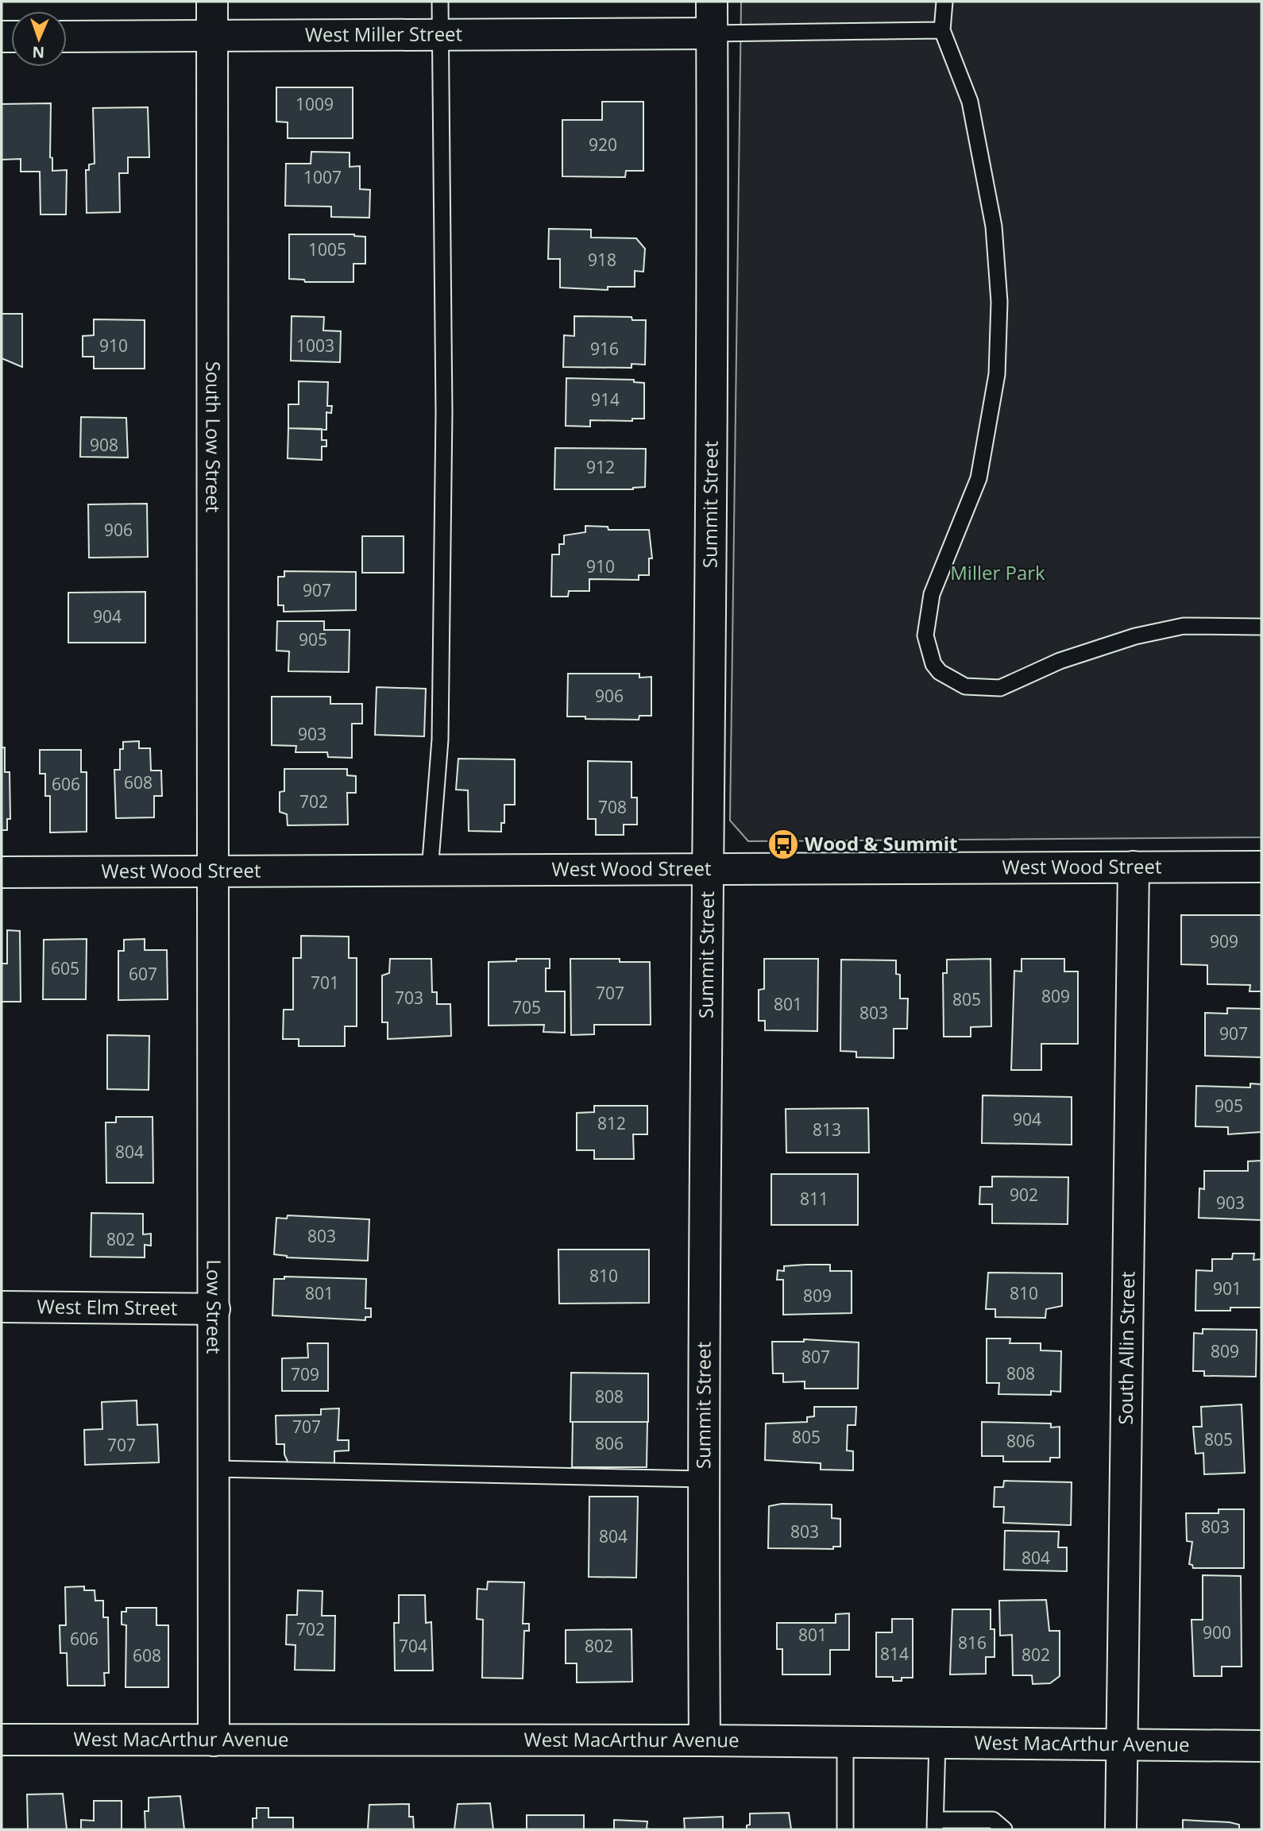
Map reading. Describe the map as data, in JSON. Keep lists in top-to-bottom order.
{
  "streets": {
    "street": [
      "West Miller Street",
      "South Low Street",
      "Summit Street",
      "West Wood Street",
      "Low Street",
      "West Elm Street",
      "South Allin Street",
      "West MacArthur Avenue"
    ]
  },
  "crossings": [
    ["West Miller Street", "South Low Street"],
    ["West Miller Street", "Summit Street"],
    ["South Low Street", "West Wood Street"],
    ["South Low Street", "Low Street"],
    ["Summit Street", "West Wood Street"],
    ["Summit Street", "West MacArthur Avenue"],
    ["West Wood Street", "Low Street"],
    ["West Wood Street", "South Allin Street"],
    ["Low Street", "West Elm Street"],
    ["Low Street", "West MacArthur Avenue"],
    ["South Allin Street", "West MacArthur Avenue"]
  ],
  "parks": ["Miller Park"],
  "places": {
    "bus stop": ["Wood & Summit"]
  },
  "house_numbers": [
    "1009",
    "920",
    "1007",
    "1005",
    "918",
    "910",
    "1003",
    "916",
    "914",
    "908",
    "912",
    "906",
    "910",
    "907",
    "904",
    "905",
    "906",
    "903",
    "608",
    "606",
    "702",
    "708",
    "909",
    "605",
    "607",
    "701",
    "707",
    "809",
    "703",
    "805",
    "801",
    "705",
    "803",
    "907",
    "905",
    "904",
    "812",
    "813",
    "804",
    "902",
    "811",
    "903",
    "803",
    "802",
    "810",
    "901",
    "801",
    "810",
    "809",
    "809",
    "807",
    "808",
    "709",
    "808",
    "707",
    "805",
    "805",
    "806",
    "806",
    "707",
    "803",
    "803",
    "804",
    "804",
    "702",
    "900",
    "801",
    "606",
    "816",
    "704",
    "802",
    "814",
    "802",
    "608"
  ],
  "north": "bottom"
}
